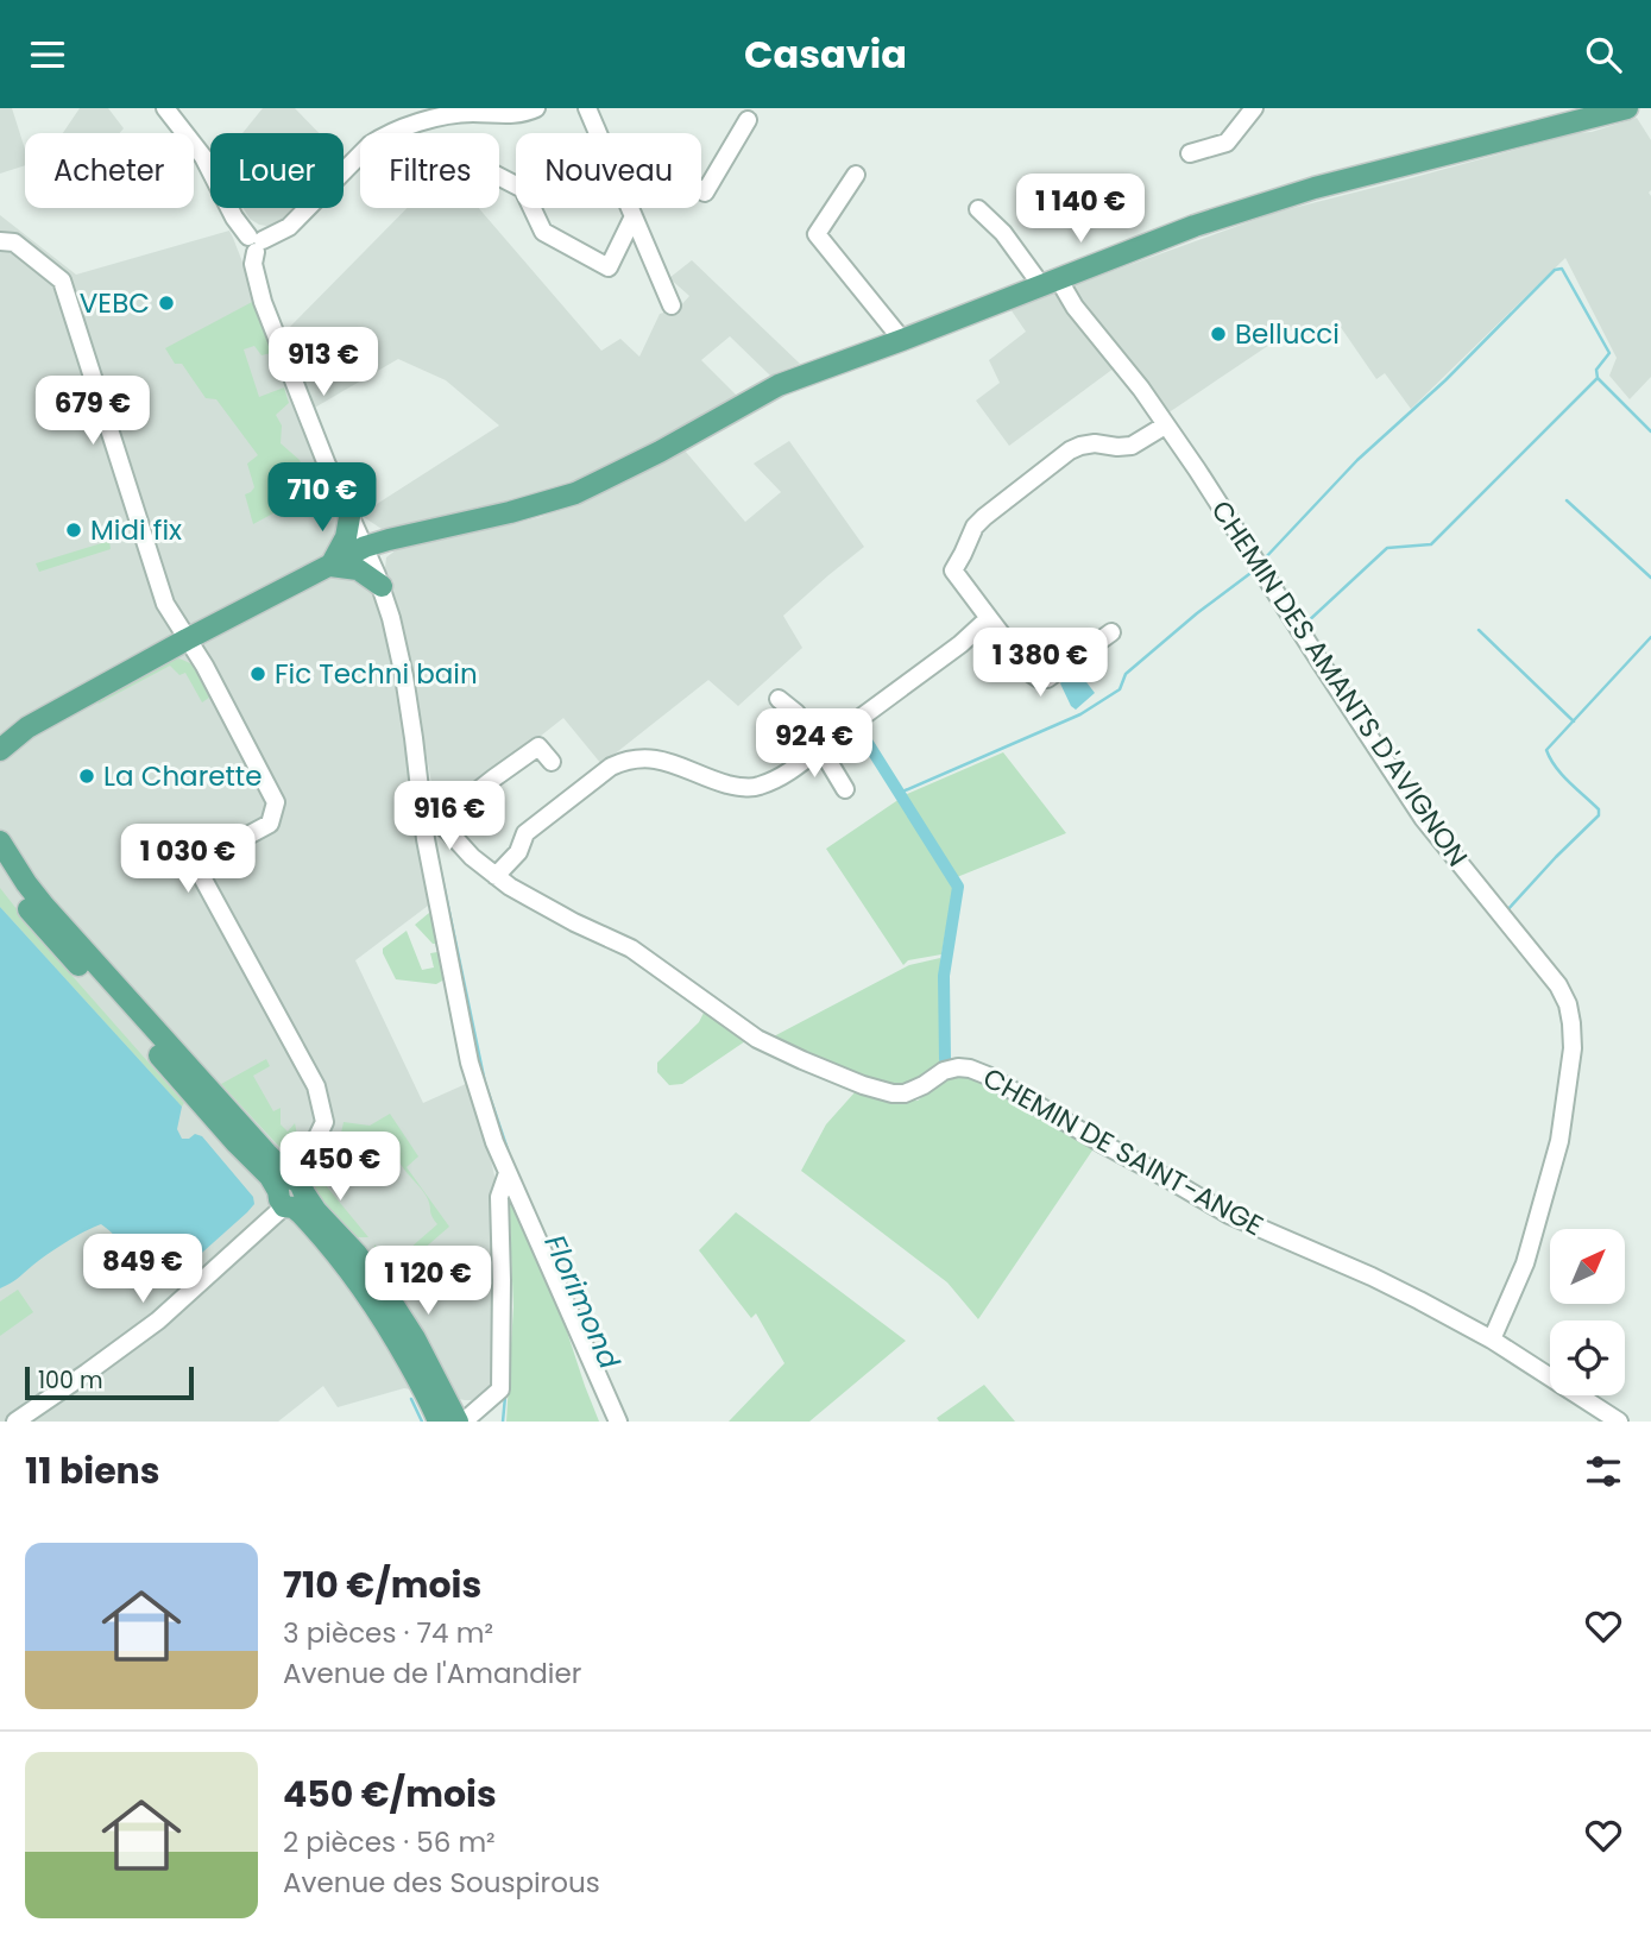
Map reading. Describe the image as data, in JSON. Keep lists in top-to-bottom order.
{
  "streets": {
    "street": ["CHEMIN DES AMANTS D'AVIGNON", "CHEMIN DE SAINT-ANGE"]
  },
  "crossings": [
    ["CHEMIN DES AMANTS D'AVIGNON", "CHEMIN DE SAINT-ANGE"]
  ],
  "water": ["Florimond"],
  "places": [
    "VEBC",
    "Bellucci",
    "Midi fix",
    "Fic Techni bain",
    "La Charette"
  ],
  "scale_bar": "100 m",
  "north": "top right",
  "page": {
    "header": "Casavia",
    "chip": [
      "Acheter",
      "Louer",
      "Filtres",
      "Nouveau"
    ],
    "price": [
      "1 140 €",
      "913 €",
      "679 €",
      "710 €",
      "1 380 €",
      "924 €",
      "916 €",
      "1 030 €",
      "450 €",
      "849 €",
      "1 120 €"
    ],
    "scale": "100 m",
    "heading": "11 biens",
    "list": [
      {
        "name": "710 €/mois",
        "note": "3 pièces · 74 m² · Avenue de l'Amandier"
      },
      {
        "name": "450 €/mois",
        "note": "2 pièces · 56 m² · Avenue des Souspirous"
      }
    ]
  }
}
